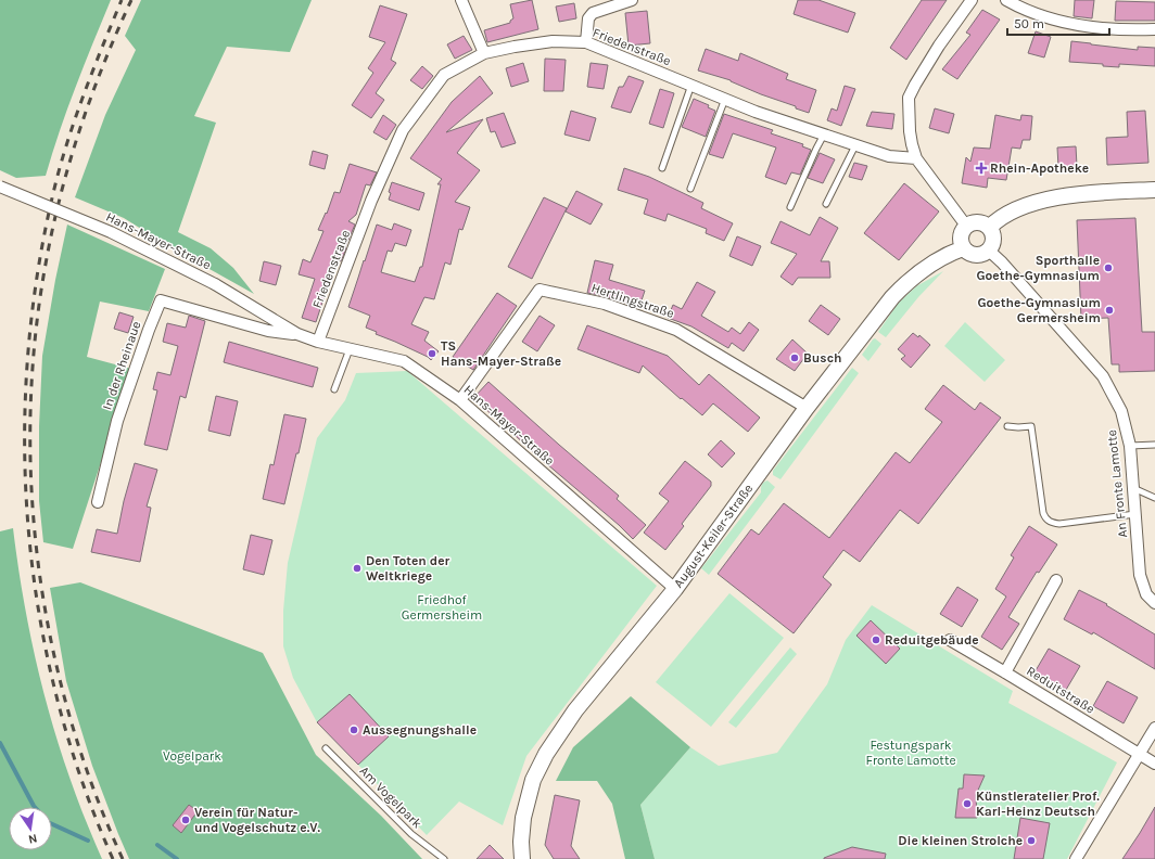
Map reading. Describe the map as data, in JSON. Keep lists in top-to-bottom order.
{
  "streets": {
    "street": [
      "Friedenstraße",
      "Hans-Mayer-Straße",
      "Hertlingstraße",
      "In der Rheinaue",
      "An Fronte Lamotte",
      "August-Keiler-Straße",
      "Reduitstraße"
    ],
    "lane": ["Am Vogelpark"]
  },
  "crossings": [
    ["Friedenstraße", "Hans-Mayer-Straße"],
    ["Hans-Mayer-Straße", "Hertlingstraße"],
    ["Hans-Mayer-Straße", "In der Rheinaue"],
    ["Hans-Mayer-Straße", "August-Keiler-Straße"],
    ["Hertlingstraße", "August-Keiler-Straße"],
    ["An Fronte Lamotte", "August-Keiler-Straße"]
  ],
  "parks": ["Friedhof Germersheim", "Festungspark Fronte Lamotte", "Vogelpark"],
  "places": {
    "health": ["Rhein-Apotheke"],
    "other": [
      "Sporthalle Goethe-Gymnasium",
      "Goethe-Gymnasium Germersheim",
      "TS Hans-Mayer-Straße",
      "Busch",
      "Den Toten der Weltkriege",
      "Reduitgebäude",
      "Aussegnungshalle",
      "Künstleratelier Prof. Karl-Heinz Deutsch",
      "Verein für Natur- und Vogelschutz e.V.",
      "Die kleinen Strolche"
    ]
  },
  "scale_bar": "50 m",
  "north": "bottom"
}
